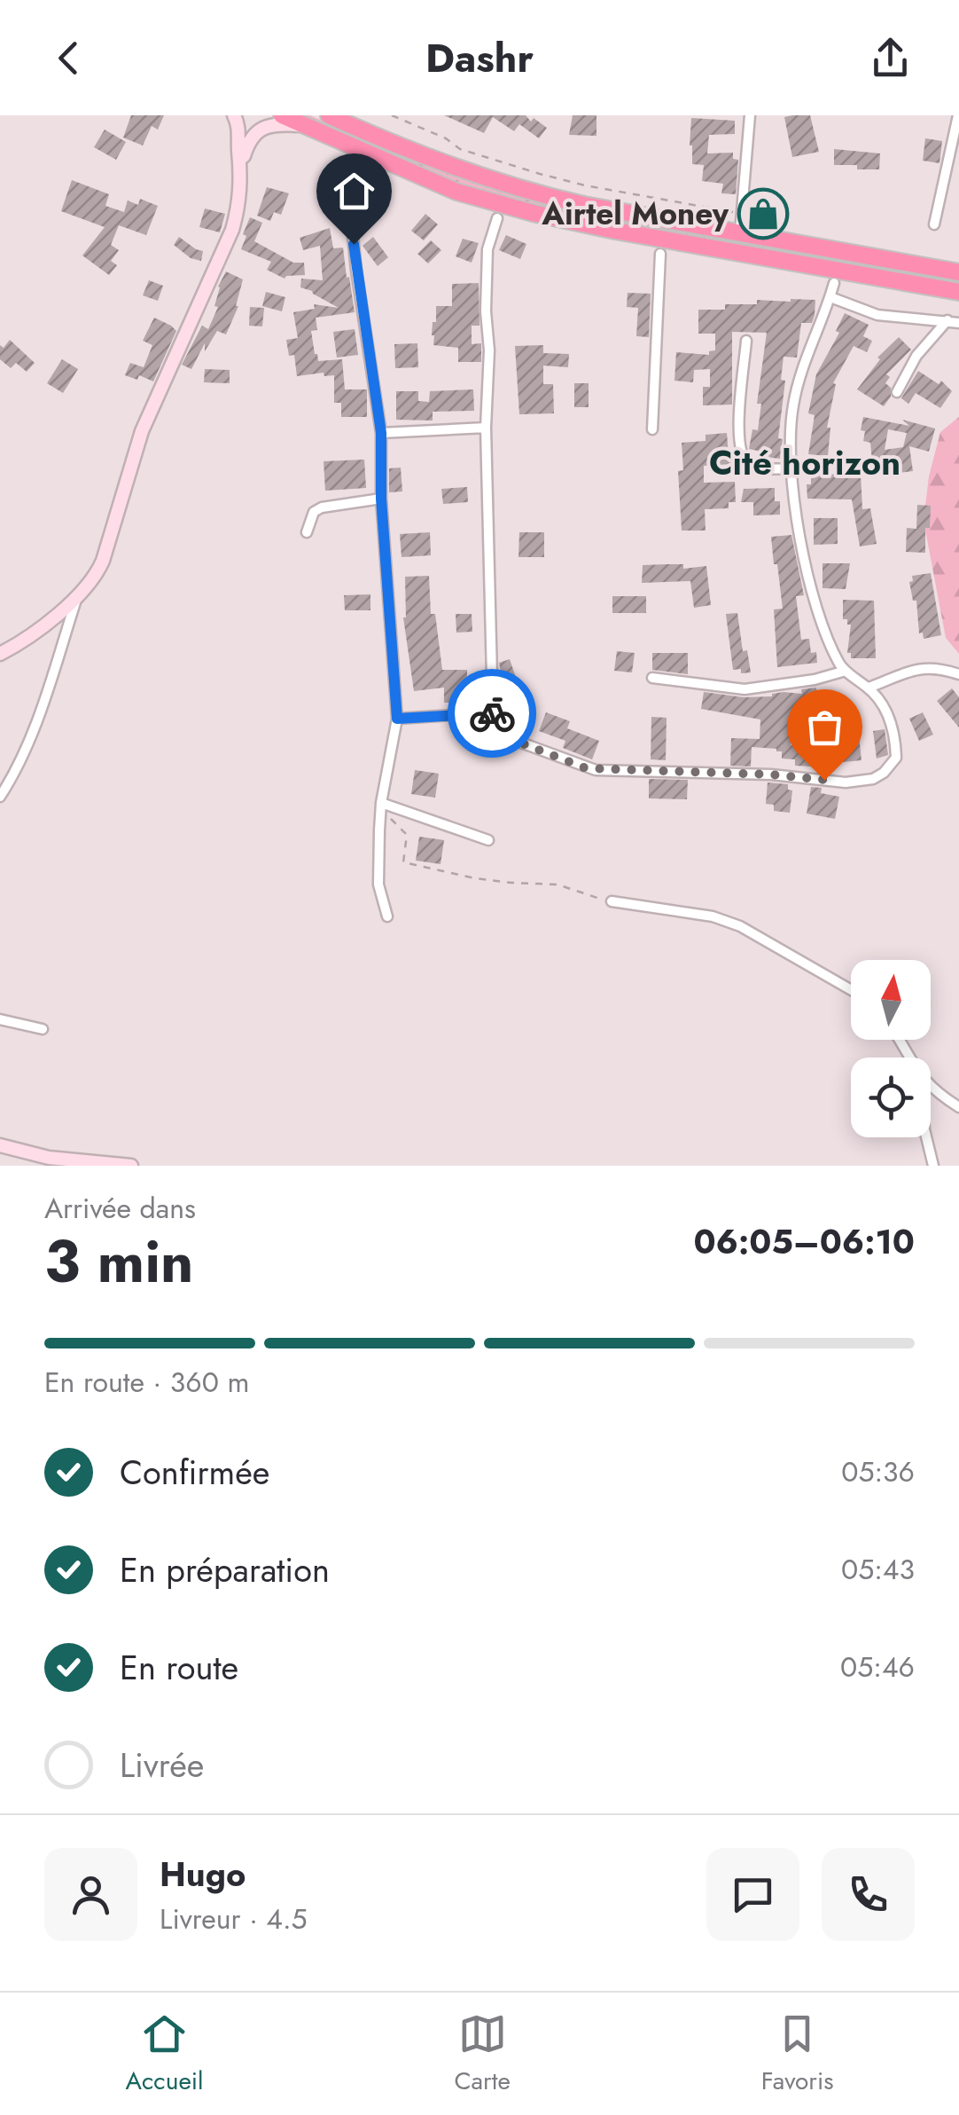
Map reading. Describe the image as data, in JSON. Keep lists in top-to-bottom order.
{
  "districts": ["Cité horizon"],
  "places": {
    "shop": ["Airtel Money"]
  },
  "north": "top",
  "page": {
    "header": "Dashr",
    "heading": ["3 min", "Arrivée dans", "06:05–06:10"],
    "panel": ["Hugo", "Livreur · 4.5"],
    "bar": "En route · 360 m",
    "list": [
      ["Confirmée", "05:36"],
      ["En préparation", "05:43"],
      ["En route", "05:46"],
      "Livrée"
    ],
    "tabs": ["Accueil", "Carte", "Favoris"]
  }
}
